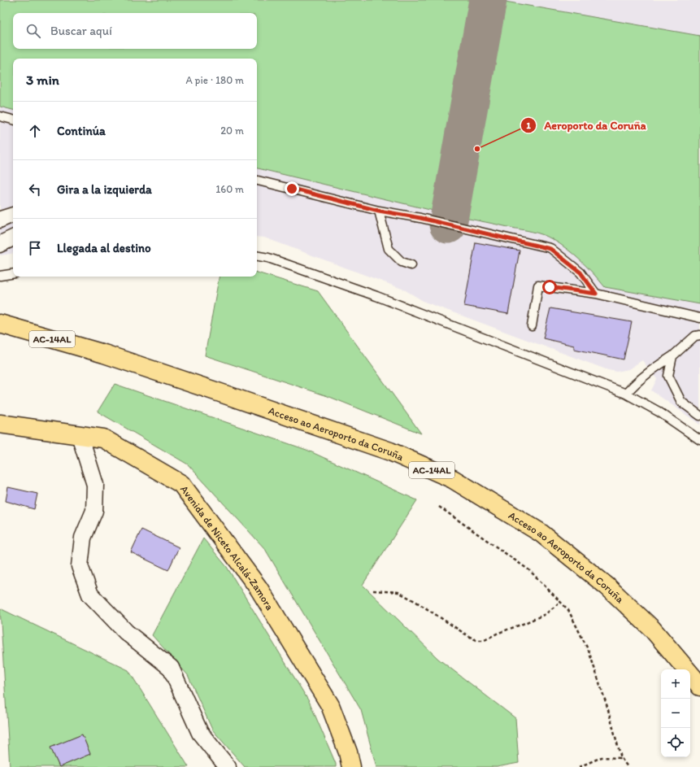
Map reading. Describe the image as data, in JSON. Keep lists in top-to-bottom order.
{
  "streets": {
    "highway": ["AC-14AL", "Acceso ao Aeroporto da Coruña", "Avenida de Niceto Alcalá-Zamora"]
  },
  "places": ["Aeroporto da Coruña"],
  "page": {
    "search": "Buscar aquí",
    "heading": ["3 min", "A pie · 180 m"],
    "list": [
      ["Continúa", "20 m"],
      ["Gira a la izquierda", "160 m"],
      "Llegada al destino"
    ],
    "map_buttons": ["+", "−"]
  }
}
